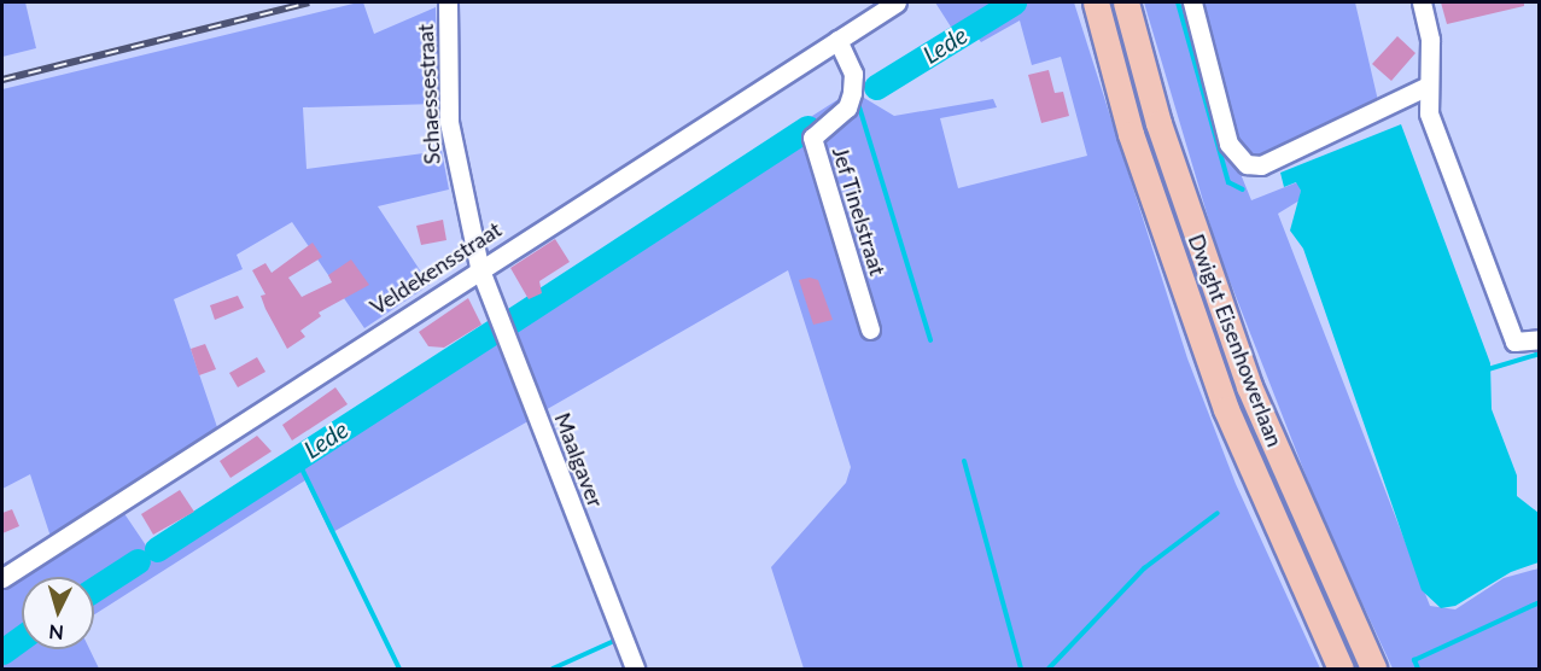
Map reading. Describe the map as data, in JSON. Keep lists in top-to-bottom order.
{
  "streets": {
    "highway": ["Dwight Eisenhowerlaan"],
    "street": [
      "Schaessestraat",
      "Jef Tinelstraat",
      "Veldekensstraat",
      "Maalgaver"
    ]
  },
  "crossings": [
    ["Schaessestraat", "Veldekensstraat"],
    ["Schaessestraat", "Maalgaver"],
    ["Jef Tinelstraat", "Veldekensstraat"],
    ["Veldekensstraat", "Maalgaver"]
  ],
  "water": ["Lede"],
  "north": "bottom"
}
